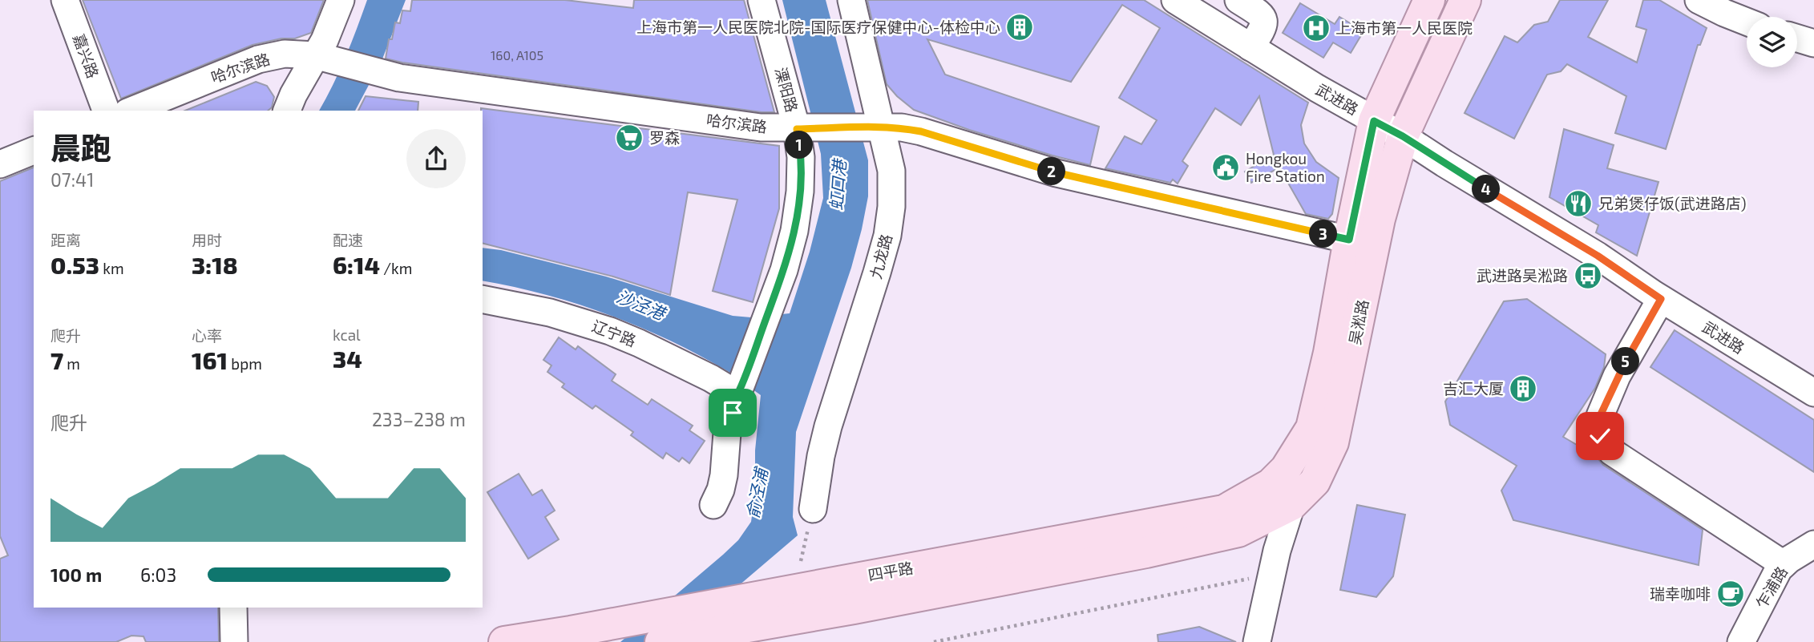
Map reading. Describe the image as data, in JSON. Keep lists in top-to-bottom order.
{
  "streets": {
    "main road": ["吴淞路", "四平路"],
    "street": [
      "嘉兴路",
      "哈尔滨路",
      "溧阳路",
      "武进路",
      "九龙路",
      "辽宁路",
      "乍浦路"
    ]
  },
  "crossings": [
    ["哈尔滨路", "溧阳路"],
    ["哈尔滨路", "九龙路"],
    ["哈尔滨路", "吴淞路"],
    ["溧阳路", "辽宁路"],
    ["武进路", "吴淞路"],
    ["吴淞路", "四平路"]
  ],
  "water": ["虹口港", "沙泾港", "俞泾浦"],
  "places": {
    "building": ["上海市第一人民医院北院-国际医疗保健中心-体检中心", "吉汇大厦"],
    "hospital": ["上海市第一人民医院"],
    "supermarket": ["罗森"],
    "public building": ["Hongkou Fire Station"],
    "restaurant": ["兄弟煲仔饭(武进路店)"],
    "bus stop": ["武进路吴淞路"],
    "cafe": ["瑞幸咖啡"]
  },
  "house_numbers": ["160, A105"],
  "page": {
    "heading": ["晨跑", "07:41"],
    "pins": [
      "1",
      "2",
      "4",
      "3",
      "5"
    ],
    "stats": [
      ["距离", "0.53 km"],
      ["用时", "3:18"],
      ["配速", "6:14 /km"],
      ["爬升", "7 m"],
      ["心率", "161 bpm"],
      ["kcal", "34"]
    ],
    "chart": ["爬升", "233–238 m"],
    "list": [
      {
        "name": "100 m",
        "note": "6:03"
      }
    ]
  }
}
